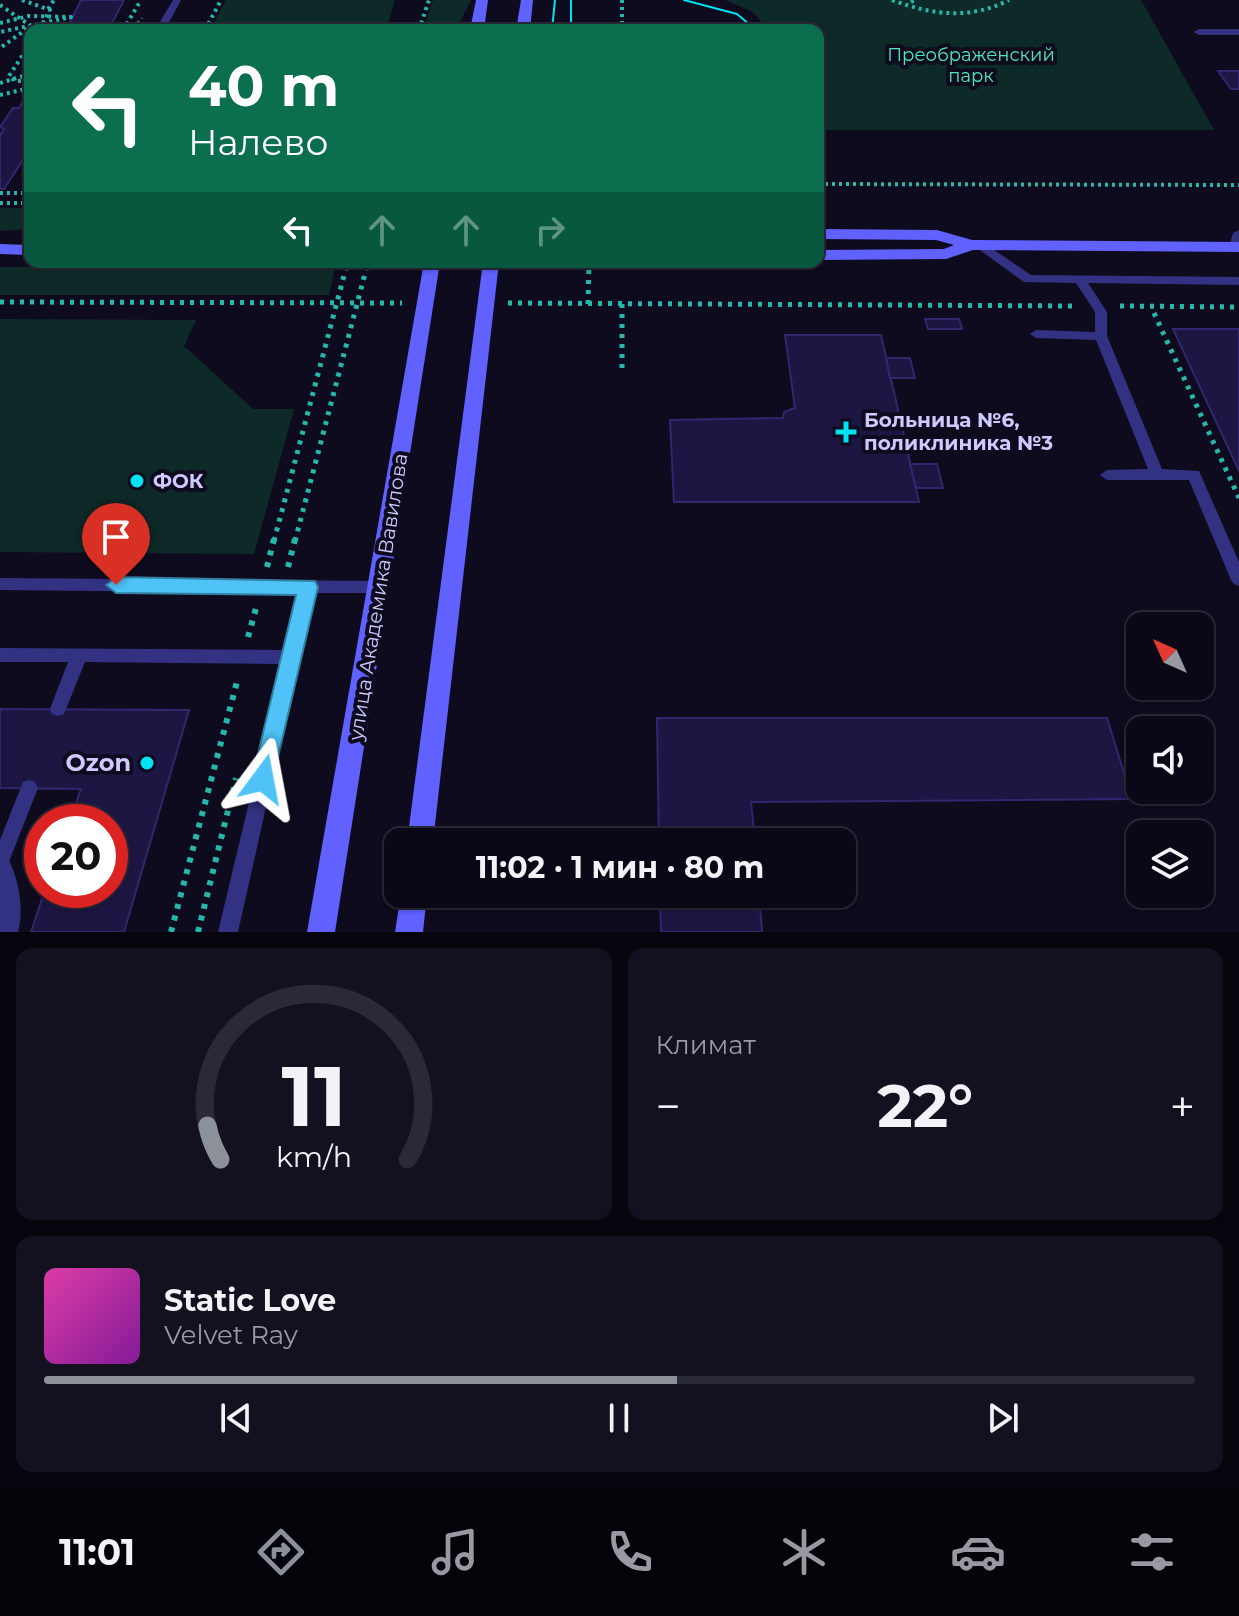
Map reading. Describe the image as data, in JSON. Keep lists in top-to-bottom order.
{
  "streets": {
    "street": ["улица Академика Вавилова"]
  },
  "parks": ["Преображенский парк"],
  "places": {
    "health": ["Больница №6, поликлиника №3"],
    "other": ["ФОК", "Ozon"]
  },
  "north": "top left",
  "page": {
    "turn": ["40 m", "Налево"],
    "limit": "20",
    "trip": "11:02 · 1 мин · 80 m",
    "tile": "Климат",
    "heat": ["−", "22°", "+"],
    "song": ["Static Love", "Velvet Ray"],
    "tabs": "11:01",
    "gauge": ["11", "km/h"]
  }
}
